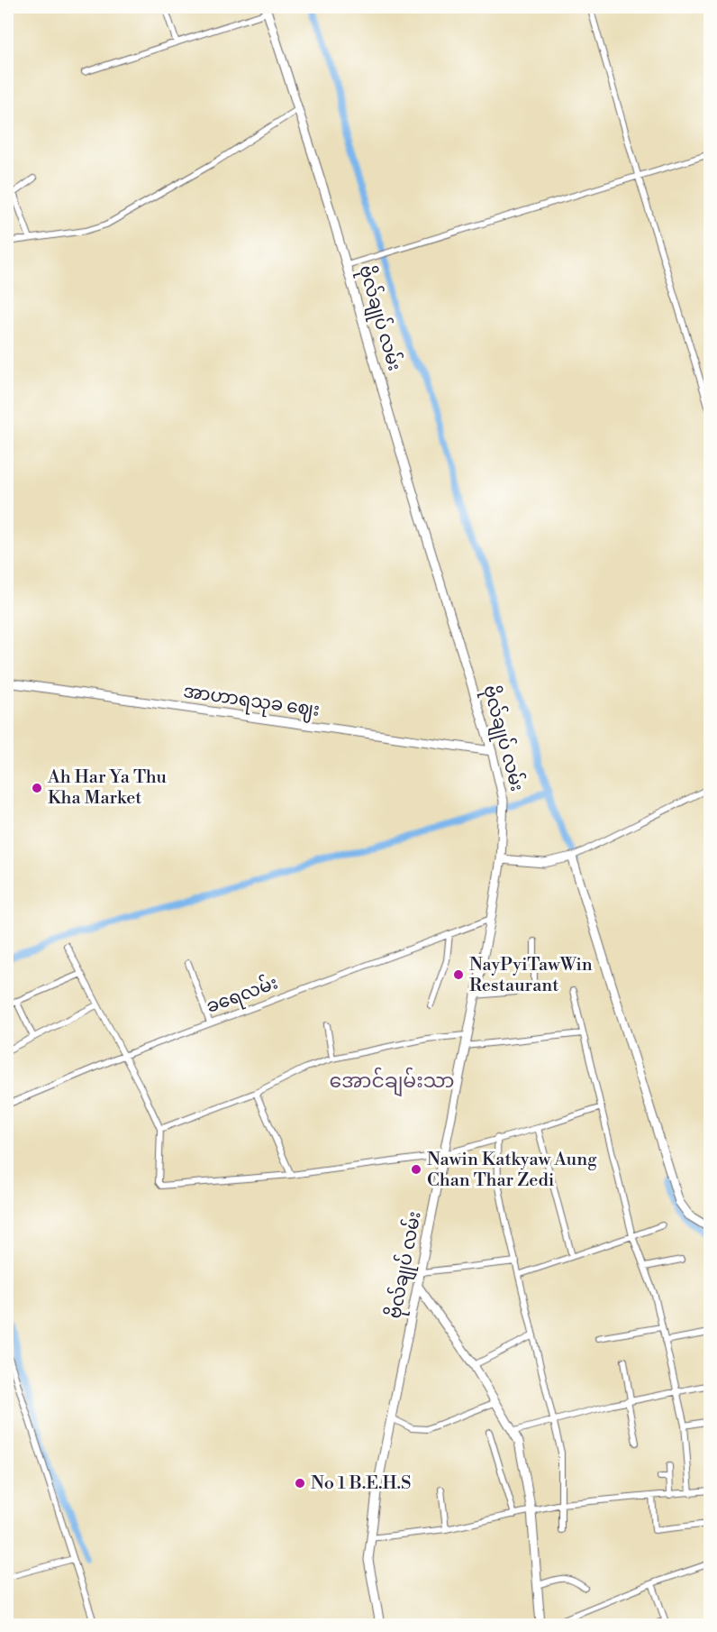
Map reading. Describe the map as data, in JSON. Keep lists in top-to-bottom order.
{
  "streets": {
    "main road": ["ဗိုလ်ချုပ် လမ်း", "အာဟာရသုခ ဈေး"],
    "street": ["ခရေလမ်း"]
  },
  "crossings": [
    ["ဗိုလ်ချုပ် လမ်း", "အာဟာရသုခ ဈေး"],
    ["ဗိုလ်ချုပ် လမ်း", "ခရေလမ်း"]
  ],
  "districts": ["အောင်ချမ်းသာ"],
  "places": [
    "Ah Har Ya Thu Kha Market",
    "NayPyiTawWin Restaurant",
    "Nawin Katkyaw Aung Chan Thar Zedi",
    "No 1 B.E.H.S"
  ]
}
